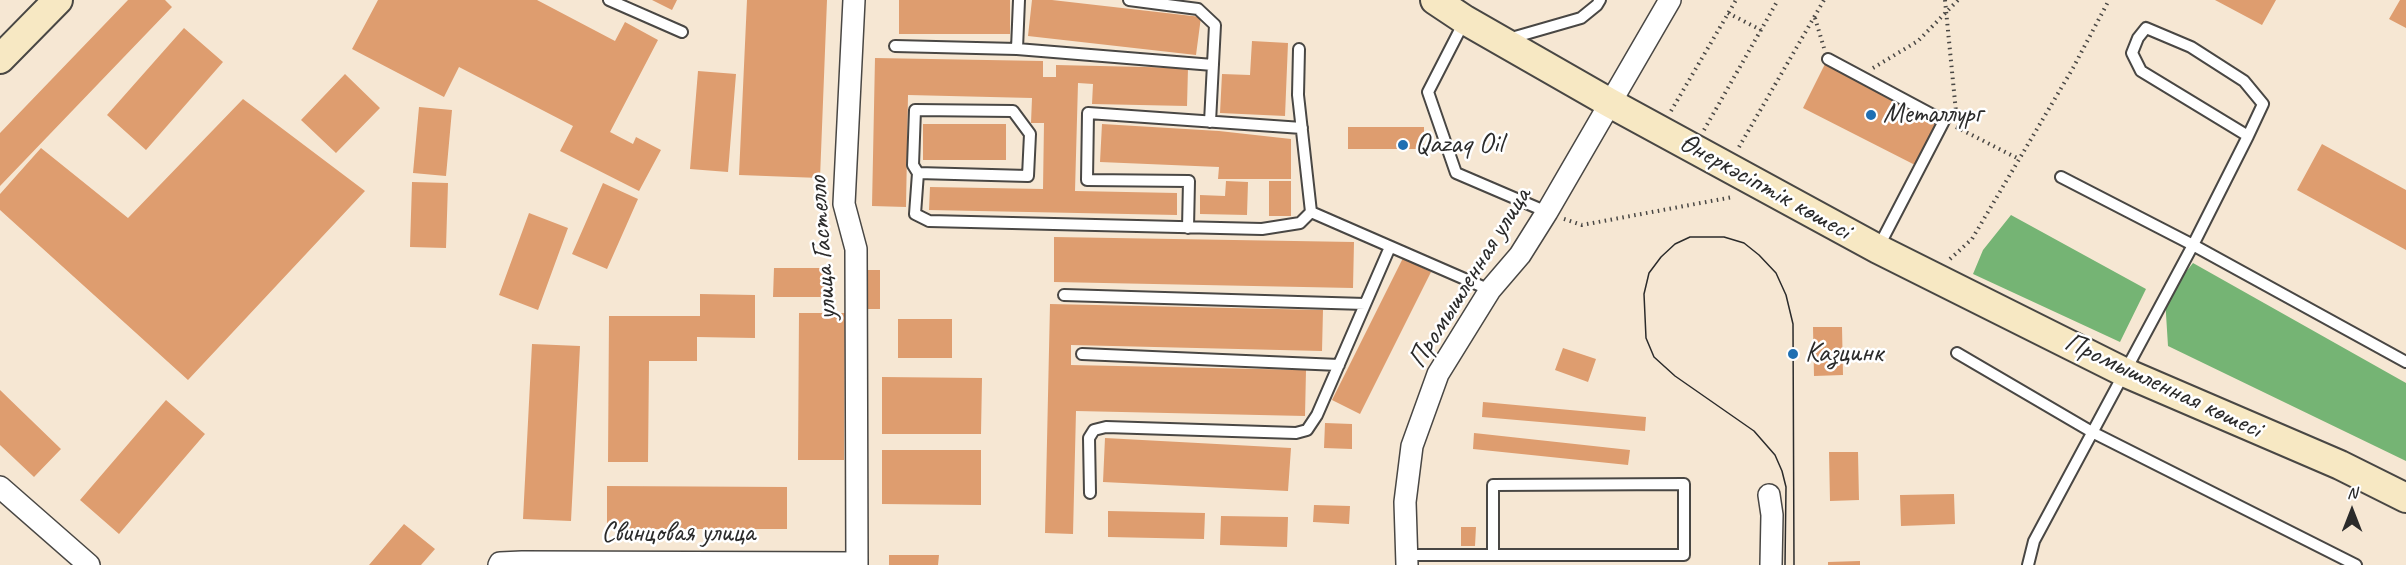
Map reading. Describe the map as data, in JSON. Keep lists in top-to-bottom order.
{
  "streets": {
    "main road": ["Өнеркәсіптік көшесі", "Промышленная көшесі"],
    "street": ["улица Гастелло", "Промышленная улица", "Свинцовая улица"]
  },
  "crossings": [
    ["Өнеркәсіптік көшесі", "Промышленная улица"],
    ["Өнеркәсіптік көшесі", "Промышленная көшесі"],
    ["улица Гастелло", "Свинцовая улица"]
  ],
  "places": ["Металлург", "Qazaq Oil", "Казцинк"],
  "north": "top"
}
